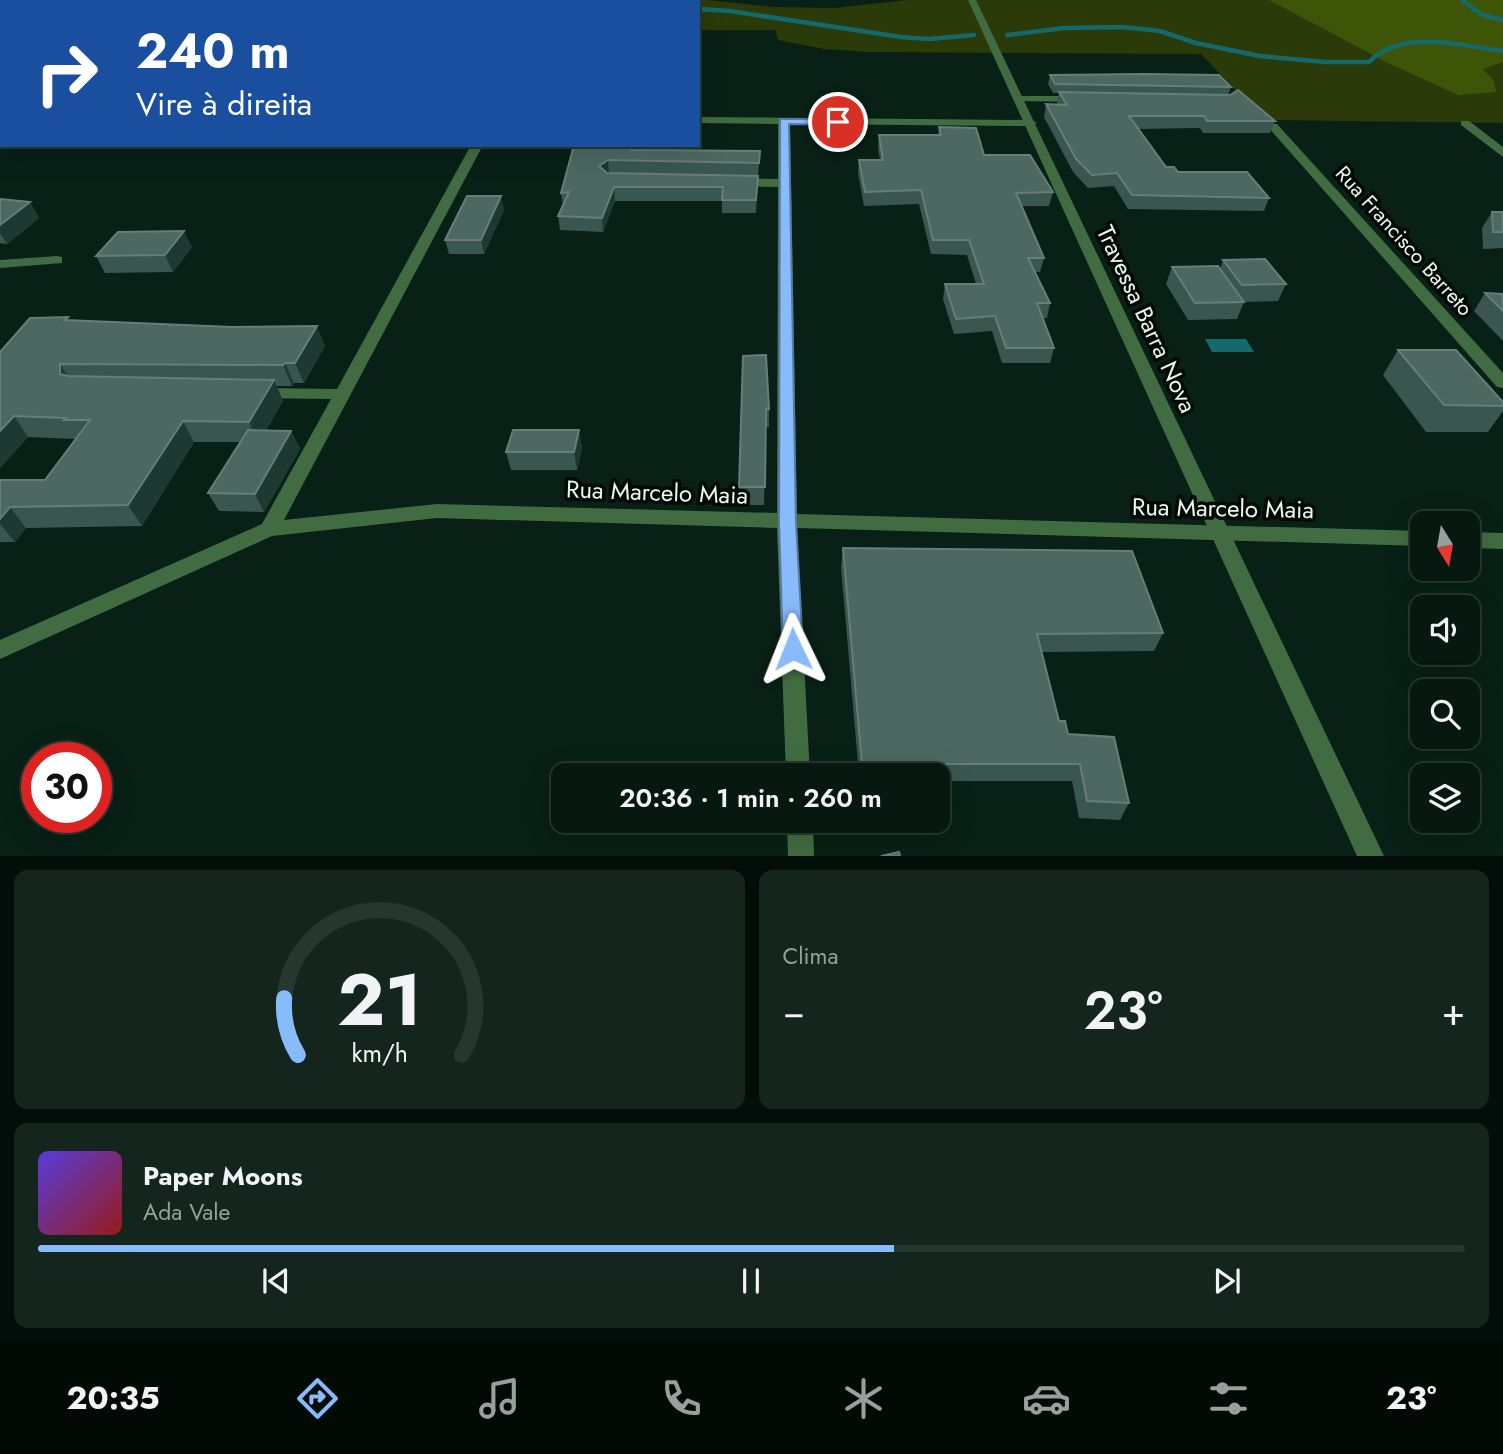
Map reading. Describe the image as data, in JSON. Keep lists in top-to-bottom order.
{
  "streets": {
    "street": ["Rua Francisco Barreto", "Travessa Barra Nova", "Rua Marcelo Maia"]
  },
  "crossings": [
    ["Travessa Barra Nova", "Rua Marcelo Maia"]
  ],
  "north": "bottom",
  "page": {
    "turn": ["240 m", "Vire à direita"],
    "limit": "30",
    "trip": "20:36 · 1 min · 260 m",
    "tile": "Clima",
    "heat": ["−", "23°", "+"],
    "song": ["Paper Moons", "Ada Vale"],
    "tabs": ["20:35", "23°"],
    "gauge": ["21", "km/h"]
  }
}
